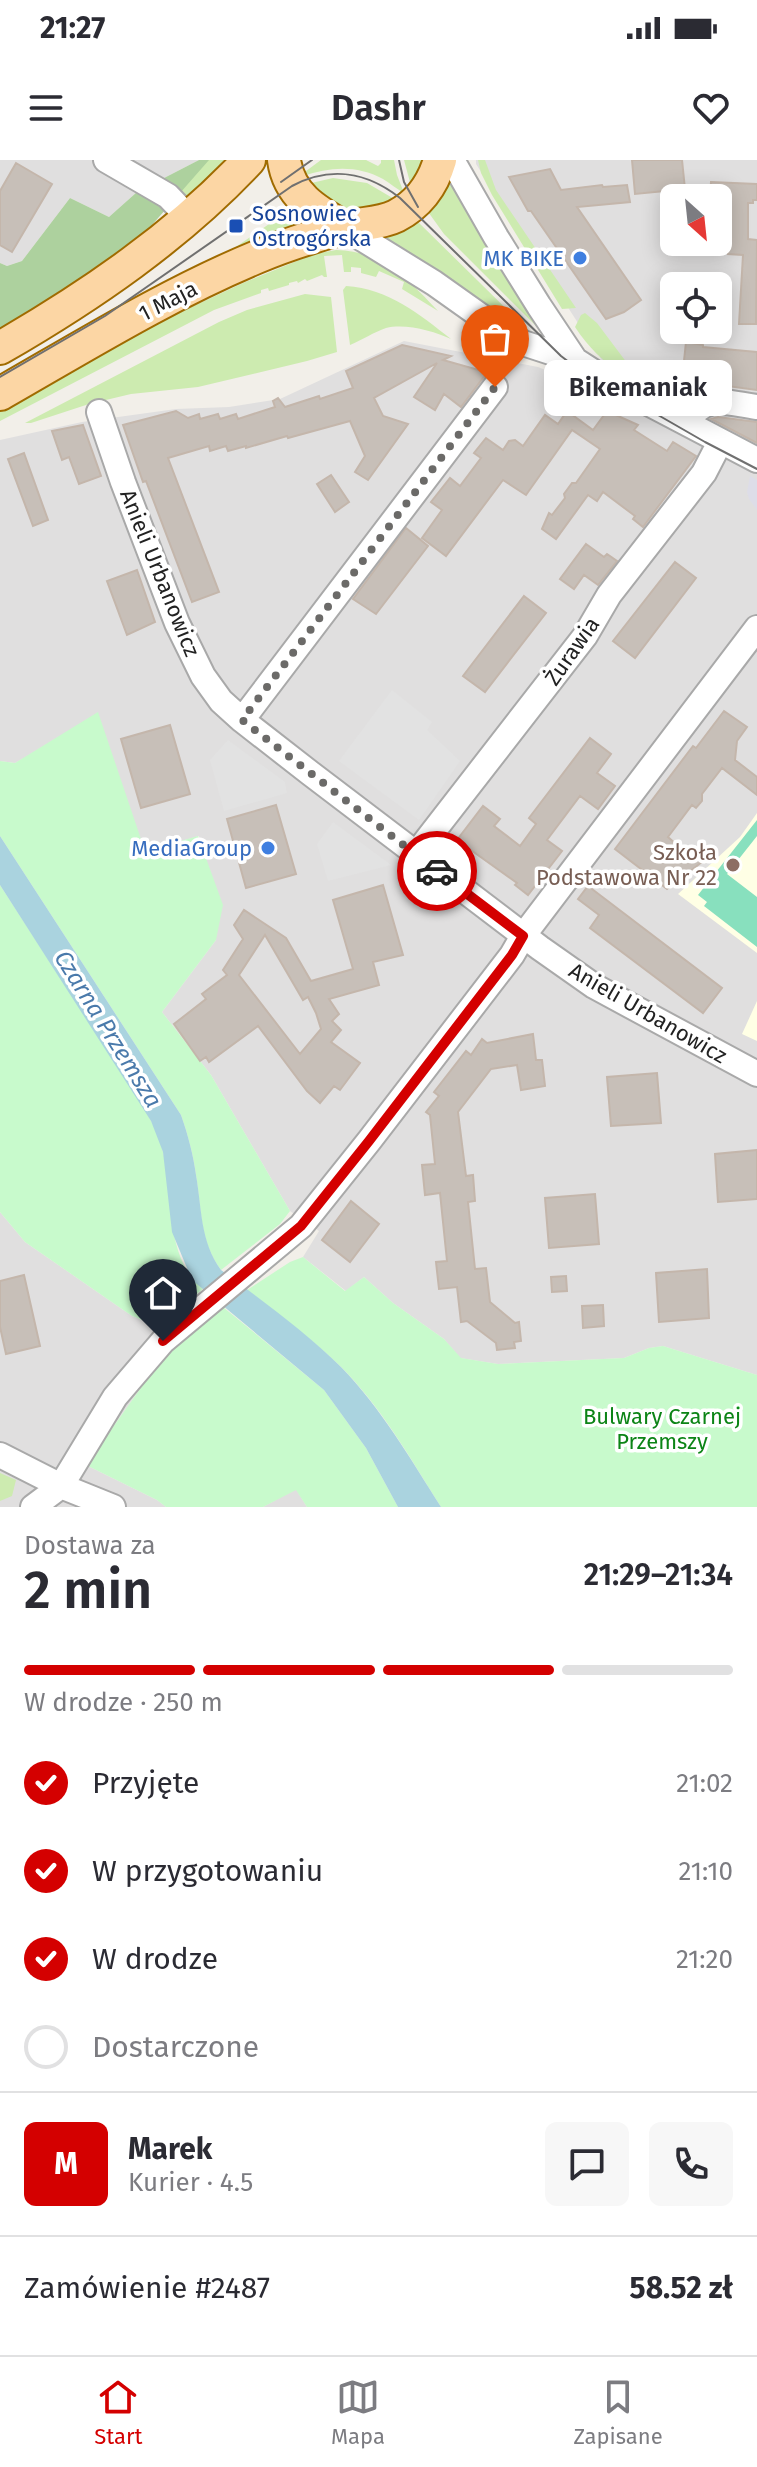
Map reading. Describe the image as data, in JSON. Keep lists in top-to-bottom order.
{
  "streets": {
    "main road": ["1 Maja"],
    "street": ["Anieli Urbanowicz", "Żurawia"]
  },
  "crossings": [
    ["Anieli Urbanowicz", "Żurawia"]
  ],
  "water": ["Czarna Przemsza"],
  "parks": ["Bulwary Czarnej Przemszy"],
  "places": {
    "transit": ["Sosnowiec Ostrogórska"],
    "other": [
      "MK BIKE",
      "Bikemaniak",
      "MediaGroup",
      "Szkoła Podstawowa Nr 22"
    ]
  },
  "north": "bottom right",
  "page": {
    "status": "21:27",
    "header": "Dashr",
    "bubble": "Bikemaniak",
    "heading": ["2 min", "Dostawa za", "21:29–21:34"],
    "panel": [
      "Marek",
      "Kurier · 4.5",
      "Zamówienie #2487",
      "58.52 zł"
    ],
    "bar": "W drodze · 250 m",
    "list": [
      ["Przyjęte", "21:02"],
      ["W przygotowaniu", "21:10"],
      ["W drodze", "21:20"],
      "Dostarczone"
    ],
    "round": "M",
    "tabs": ["Start", "Mapa", "Zapisane"]
  }
}
